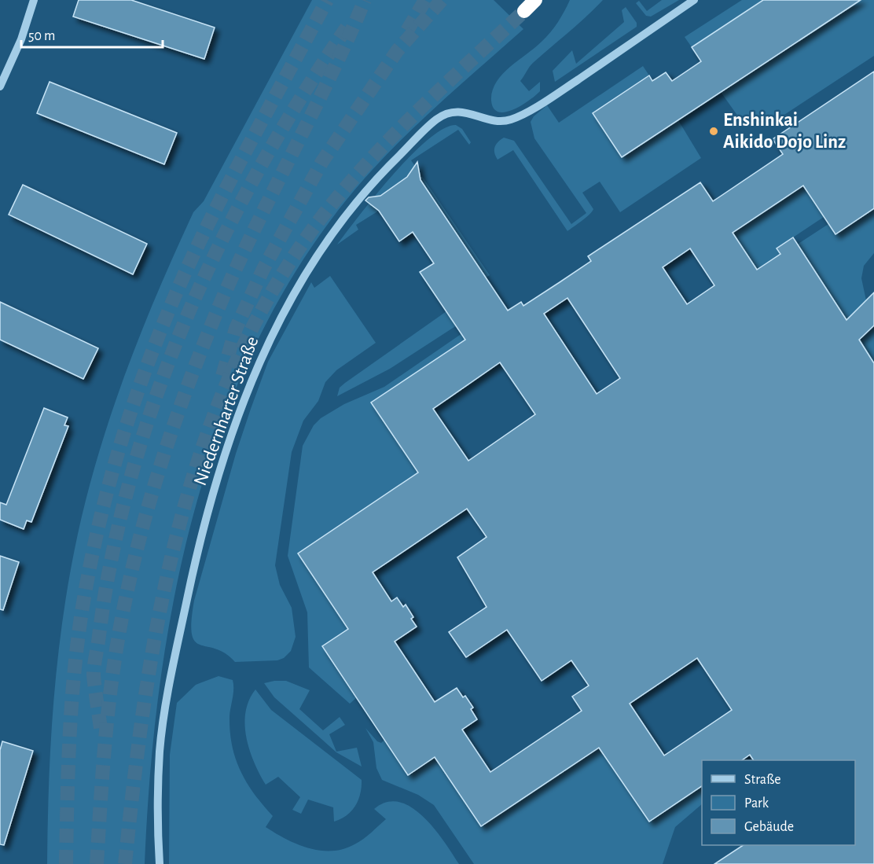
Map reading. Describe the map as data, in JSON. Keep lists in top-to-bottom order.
{
  "streets": {
    "street": ["Niedernharter Straße"]
  },
  "places": ["Enshinkai Aikido Dojo Linz"],
  "legend": ["Straße", "Park", "Gebäude"],
  "scale_bar": "50 m"
}
